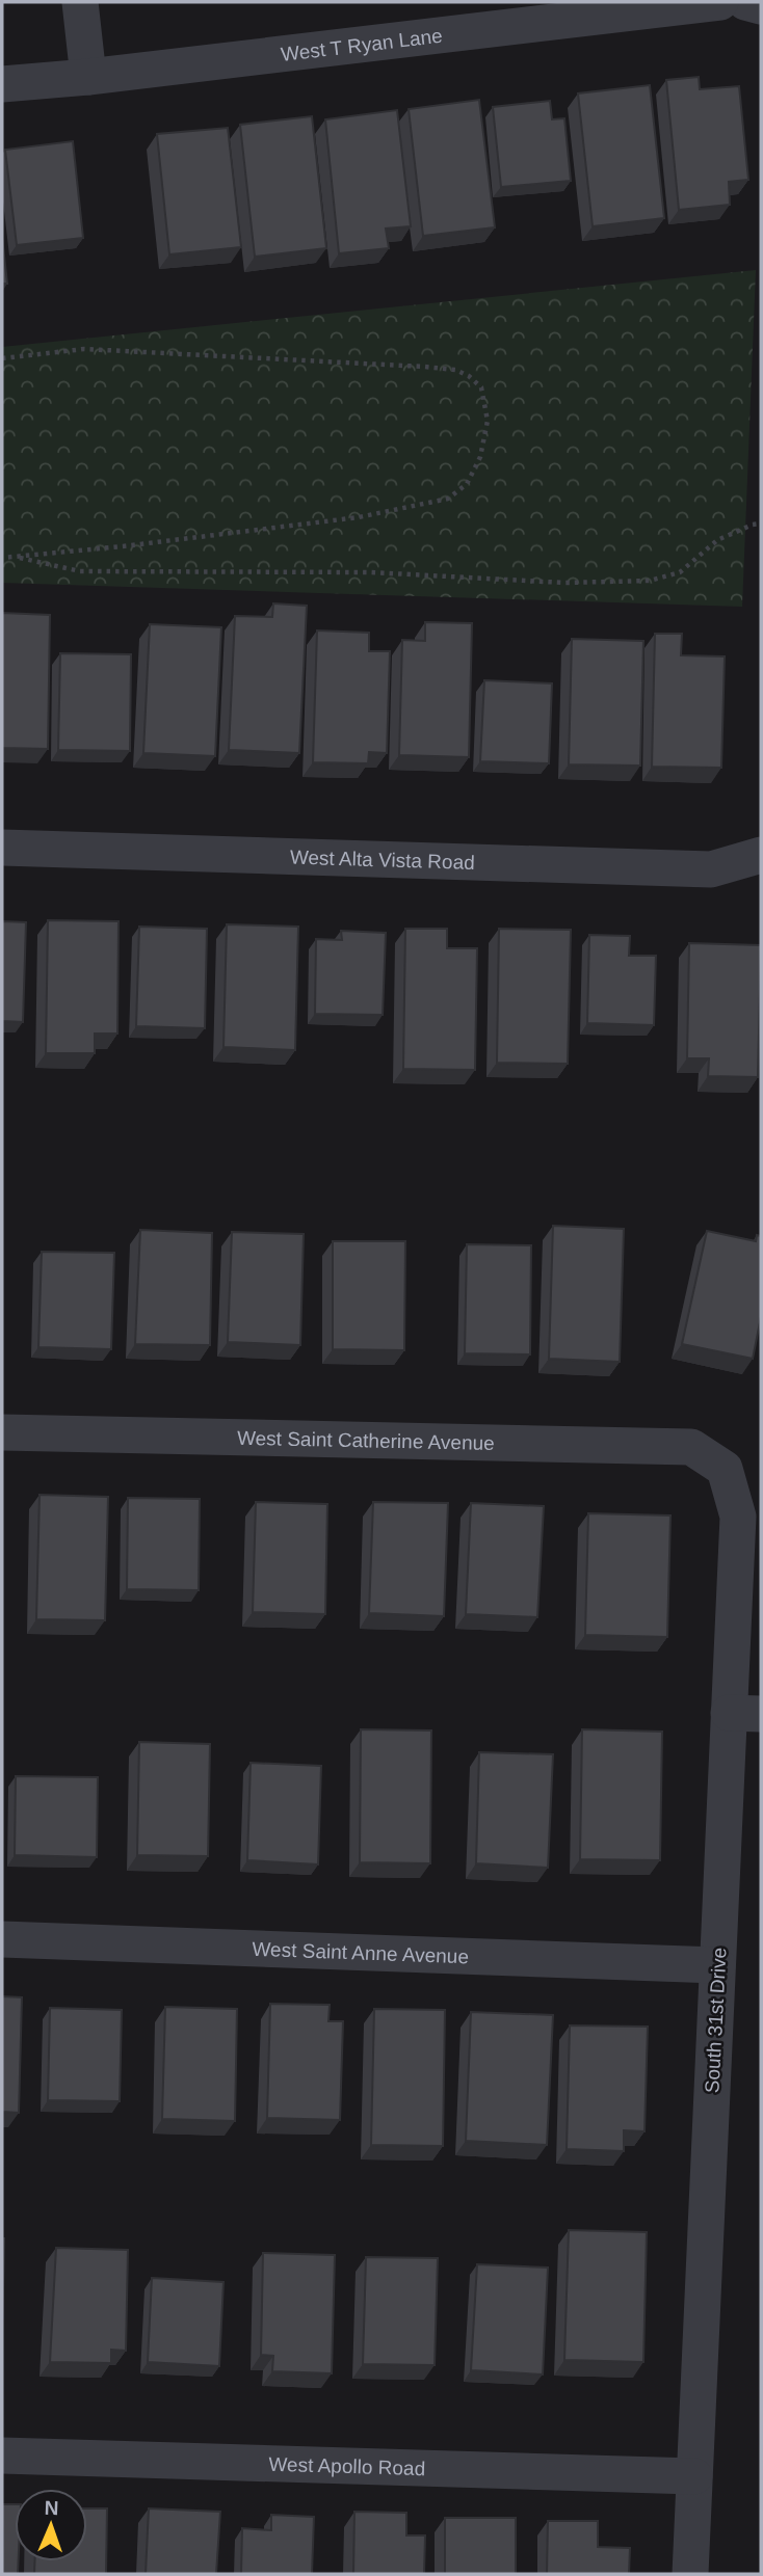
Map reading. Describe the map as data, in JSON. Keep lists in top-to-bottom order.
{
  "streets": {
    "street": [
      "West T Ryan Lane",
      "West Alta Vista Road",
      "West Saint Catherine Avenue",
      "West Saint Anne Avenue",
      "South 31st Drive",
      "West Apollo Road"
    ]
  },
  "crossings": [
    ["West Saint Catherine Avenue", "South 31st Drive"],
    ["West Saint Anne Avenue", "South 31st Drive"],
    ["South 31st Drive", "West Apollo Road"]
  ],
  "north": "top"
}
